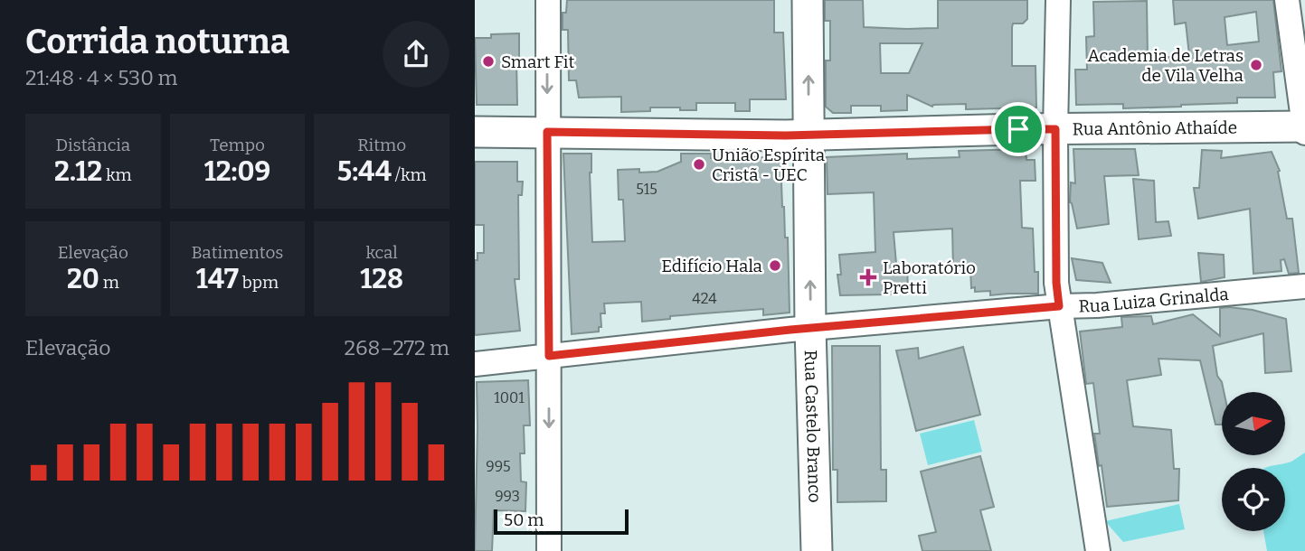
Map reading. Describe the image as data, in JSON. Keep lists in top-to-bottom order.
{
  "streets": {
    "main road": ["Rua Antônio Athaíde", "Rua Castelo Branco"],
    "street": ["Rua Luiza Grinalda"]
  },
  "crossings": [
    ["Rua Antônio Athaíde", "Rua Castelo Branco"],
    ["Rua Luiza Grinalda", "Rua Castelo Branco"]
  ],
  "one_way": ["Rua Castelo Branco"],
  "places": {
    "other": [
      "Smart Fit",
      "Academia de Letras de Vila Velha",
      "União Espírita Cristã - UEC",
      "Edifício Hala"
    ],
    "health": ["Laboratório Pretti"]
  },
  "house_numbers": [
    "515",
    "424",
    "1001",
    "995",
    "993"
  ],
  "scale_bar": "50 m",
  "north": "right",
  "page": {
    "heading": ["Corrida noturna", "21:48 · 4 × 530 m"],
    "stats": [
      ["Distância", "2.12 km"],
      ["Tempo", "12:09"],
      ["Ritmo", "5:44 /km"],
      ["Elevação", "20 m"],
      ["Batimentos", "147 bpm"],
      ["kcal", "128"]
    ],
    "chart": ["Elevação", "268–272 m"],
    "scale": "50 m"
  }
}
